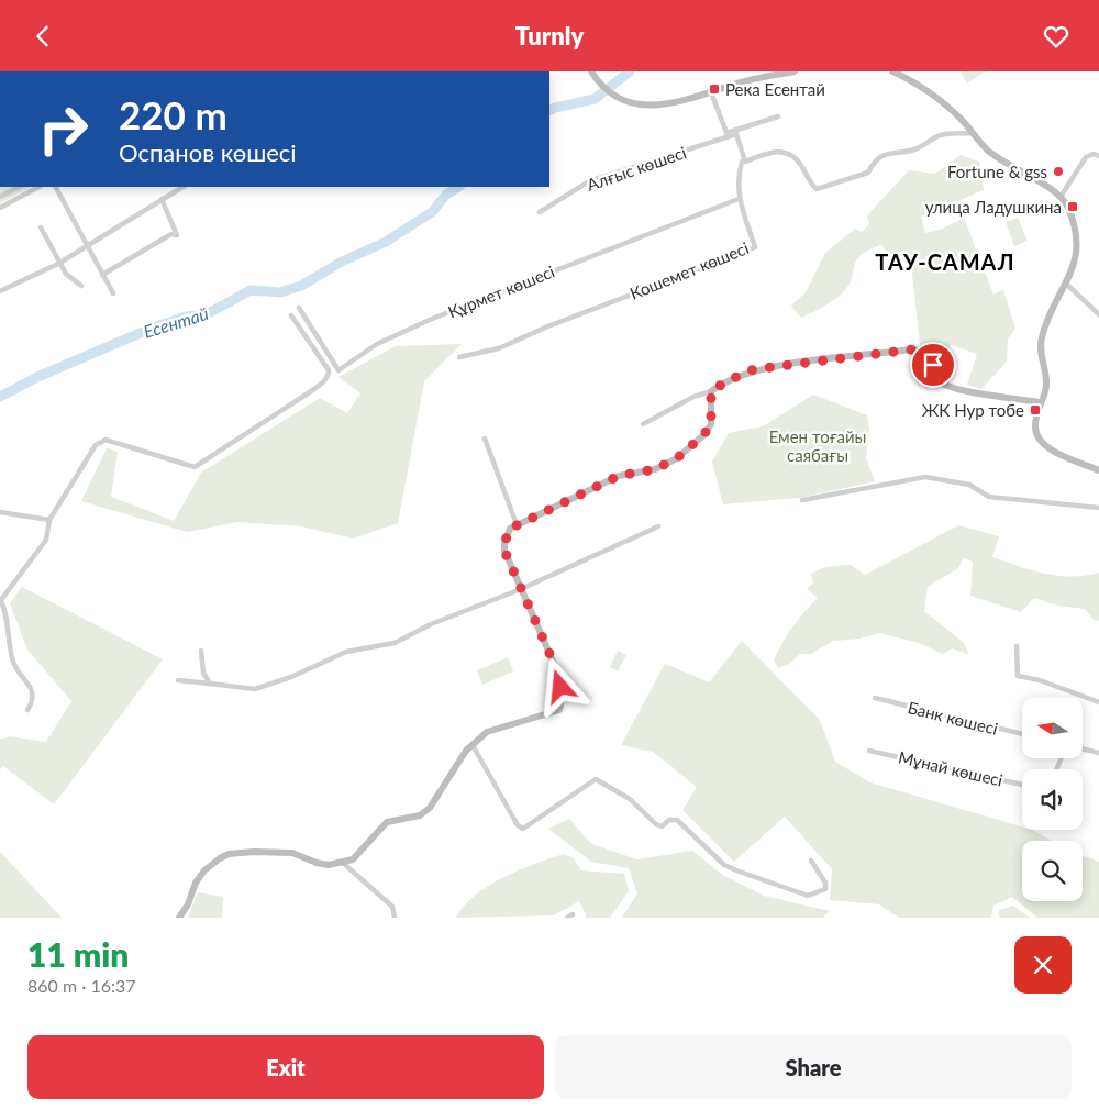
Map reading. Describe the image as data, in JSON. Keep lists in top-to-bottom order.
{
  "streets": {
    "street": [
      "Алғыс көшесі",
      "Кошемет көшесі",
      "Құрмет көшесі",
      "Банк көшесі",
      "Мұнай көшесі"
    ]
  },
  "crossings": [
    ["Алғыс көшесі", "Кошемет көшесі"],
    ["Кошемет көшесі", "Құрмет көшесі"]
  ],
  "districts": ["ТАУ-САМАЛ"],
  "water": ["Есентай"],
  "parks": ["Емен тоғайы саябағы"],
  "places": {
    "transit": ["Река Есентай", "улица Ладушкина", "ЖК Нур тобе"],
    "other": ["Fortune & gss"]
  },
  "north": "left",
  "page": {
    "header": "Turnly",
    "turn": ["220 m", "Оспанов көшесі"],
    "heading": ["11 min", "860 m · 16:37"],
    "buttons": ["Exit", "Share"]
  }
}
